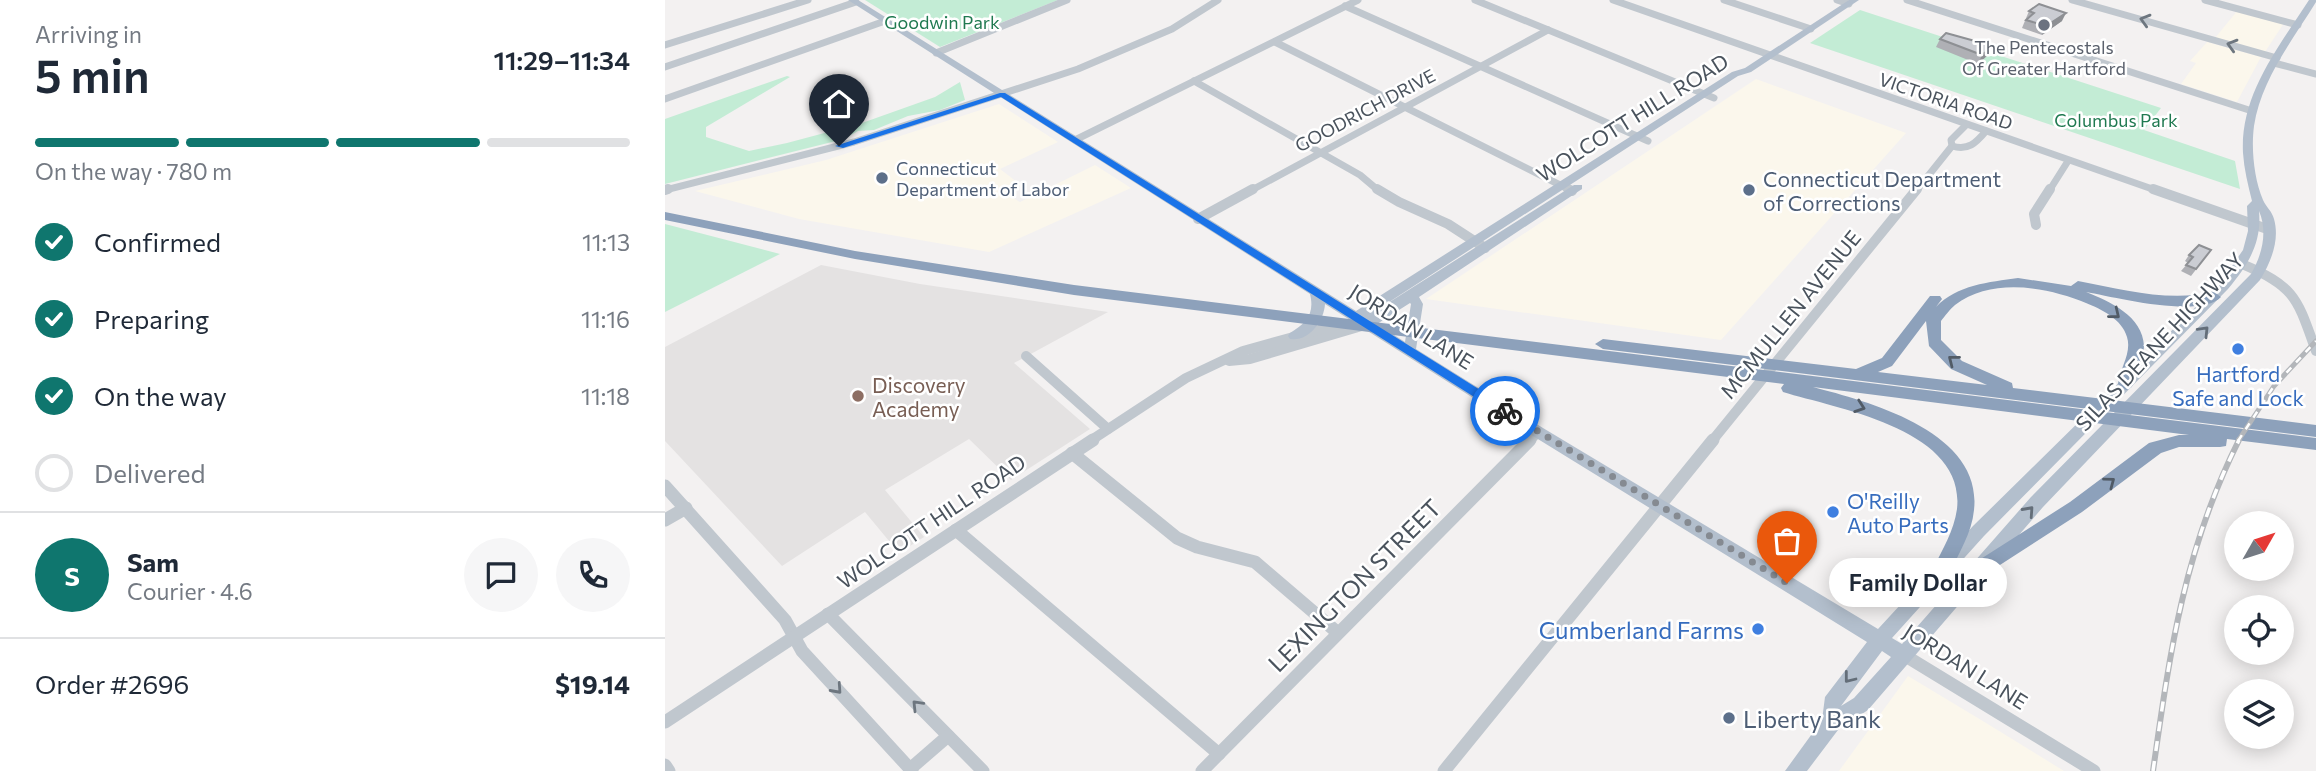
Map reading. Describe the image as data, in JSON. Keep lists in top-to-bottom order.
{
  "streets": {
    "main road": ["WOLCOTT HILL ROAD", "JORDAN LANE", "SILAS DEANE HIGHWAY"],
    "street": [
      "VICTORIA ROAD",
      "GOODRICH DRIVE",
      "MCMULLEN AVENUE",
      "LEXINGTON STREET"
    ]
  },
  "crossings": [
    ["VICTORIA ROAD", "WOLCOTT HILL ROAD"],
    ["VICTORIA ROAD", "MCMULLEN AVENUE"],
    ["VICTORIA ROAD", "SILAS DEANE HIGHWAY"],
    ["GOODRICH DRIVE", "JORDAN LANE"],
    ["WOLCOTT HILL ROAD", "JORDAN LANE"],
    ["MCMULLEN AVENUE", "JORDAN LANE"],
    ["JORDAN LANE", "SILAS DEANE HIGHWAY"],
    ["JORDAN LANE", "LEXINGTON STREET"]
  ],
  "parks": ["Goodwin Park", "Columbus Park"],
  "places": [
    "The Pentecostals Of Greater Hartford",
    "Connecticut Department of Labor",
    "Connecticut Department of Corrections",
    "Hartford Safe and Lock",
    "Discovery Academy",
    "O'Reilly Auto Parts",
    "Family Dollar",
    "Cumberland Farms",
    "Liberty Bank"
  ],
  "north": "top right",
  "page": {
    "heading": ["5 min", "Arriving in", "11:29–11:34"],
    "panel": [
      "Sam",
      "Courier · 4.6",
      "Order #2696",
      "$19.14"
    ],
    "bar": "On the way · 780 m",
    "list": [
      ["Confirmed", "11:13"],
      ["Preparing", "11:16"],
      ["On the way", "11:18"],
      "Delivered"
    ],
    "round": "S",
    "bubble": "Family Dollar"
  }
}
